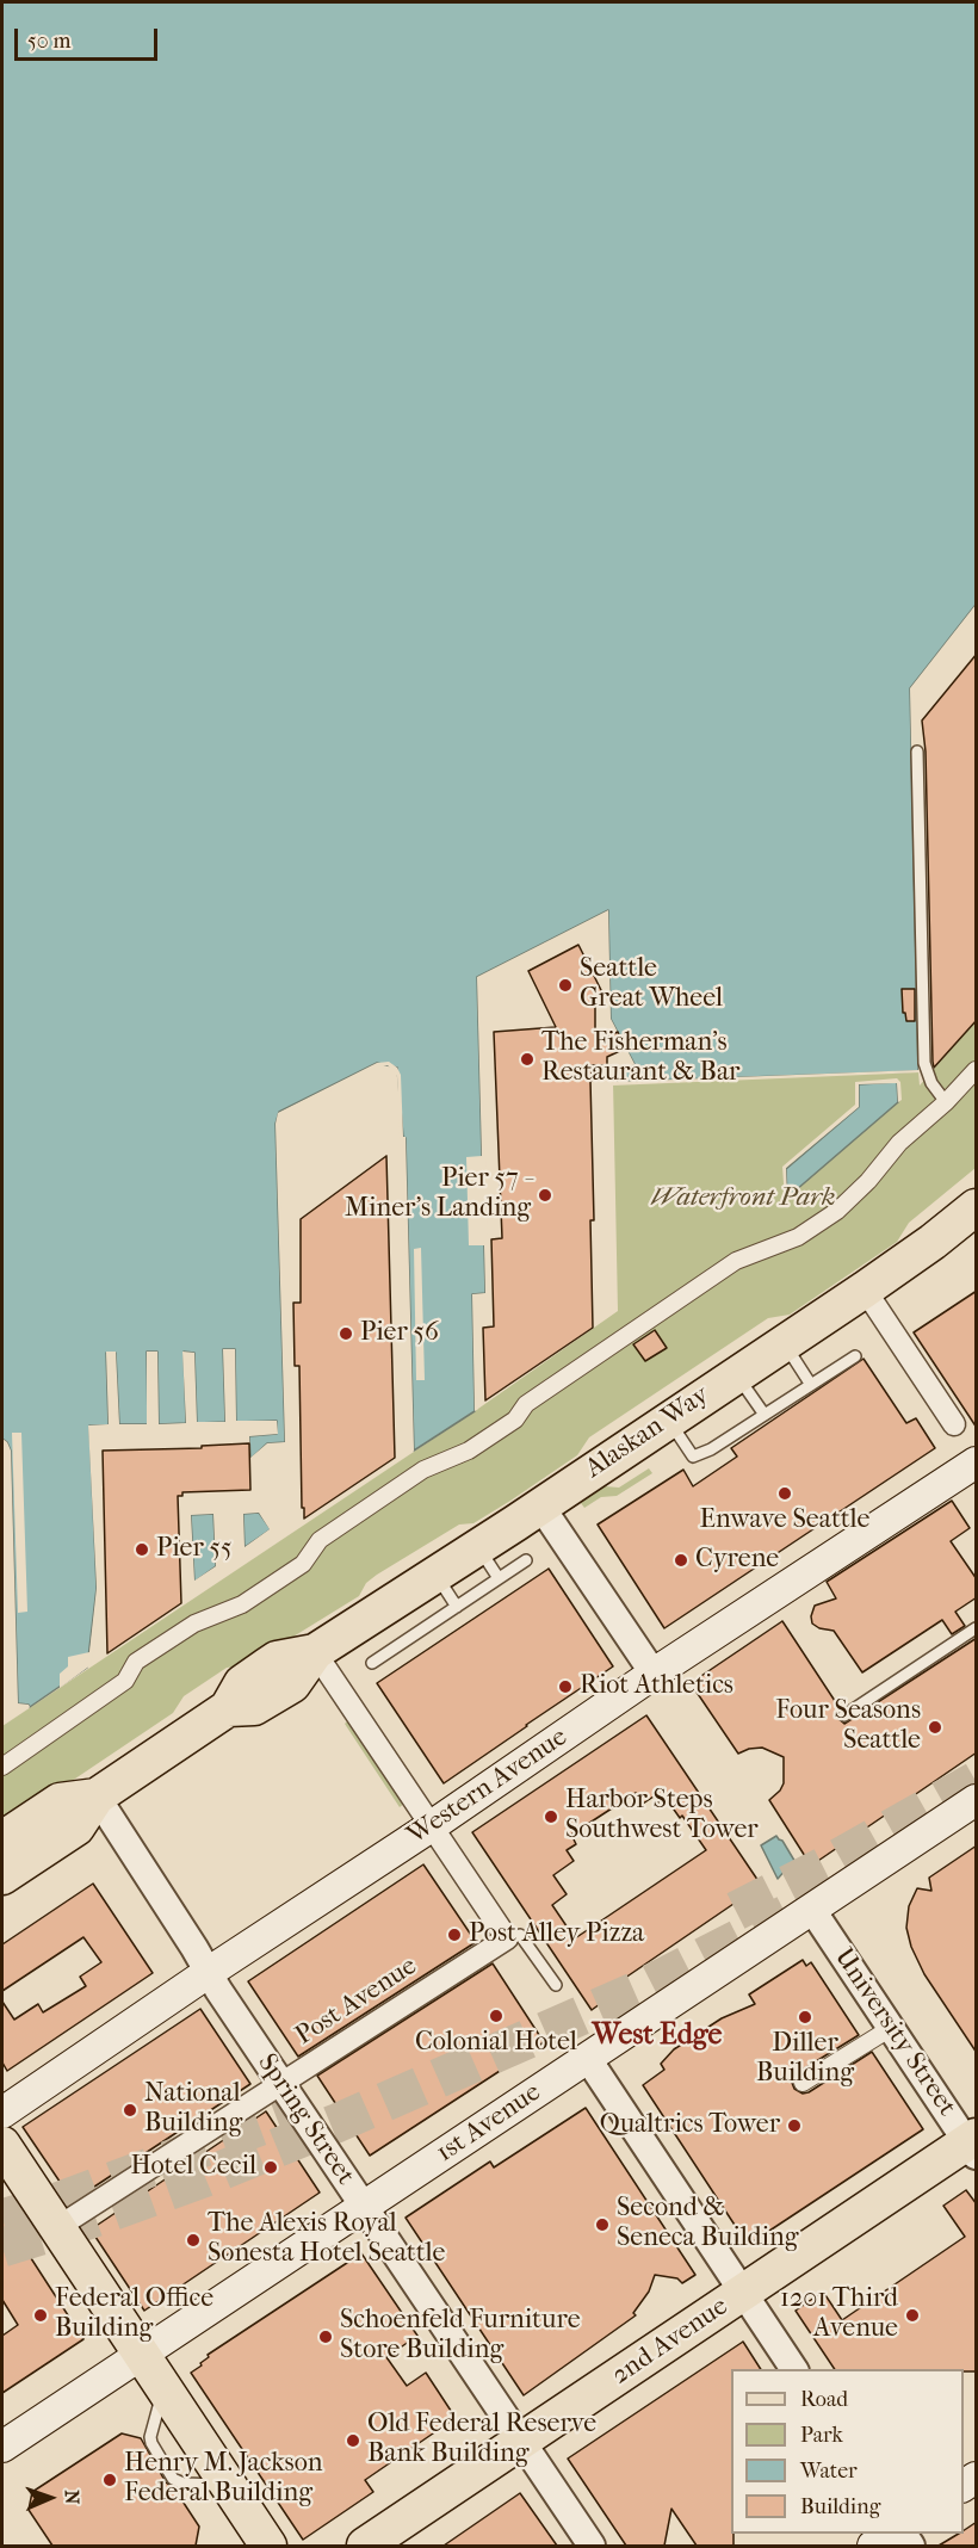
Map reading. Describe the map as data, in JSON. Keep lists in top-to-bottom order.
{
  "streets": {
    "main road": [
      "Alaskan Way",
      "Western Avenue",
      "1st Avenue",
      "2nd Avenue"
    ],
    "street": ["Post Avenue", "University Street", "Spring Street"]
  },
  "crossings": [
    ["Alaskan Way", "Spring Street"],
    ["Western Avenue", "Spring Street"],
    ["Post Avenue", "Spring Street"],
    ["University Street", "1st Avenue"],
    ["University Street", "2nd Avenue"],
    ["Spring Street", "1st Avenue"],
    ["Spring Street", "2nd Avenue"]
  ],
  "districts": ["West Edge"],
  "parks": ["Waterfront Park"],
  "places": [
    "Seattle Great Wheel",
    "The Fisherman's Restaurant & Bar",
    "Pier 57 - Miner's Landing",
    "Pier 56",
    "Enwave Seattle",
    "Pier 55",
    "Cyrene",
    "Riot Athletics",
    "Four Seasons Seattle",
    "Harbor Steps Southwest Tower",
    "Post Alley Pizza",
    "Colonial Hotel",
    "Diller Building",
    "National Building",
    "Qualtrics Tower",
    "Hotel Cecil",
    "Second & Seneca Building",
    "The Alexis Royal Sonesta Hotel Seattle",
    "Federal Office Building",
    "1201 Third Avenue",
    "Schoenfeld Furniture Store Building",
    "Old Federal Reserve Bank Building",
    "Henry M. Jackson Federal Building"
  ],
  "legend": [
    "Road",
    "Park",
    "Water",
    "Building"
  ],
  "scale_bar": "50 m",
  "north": "right"
}
